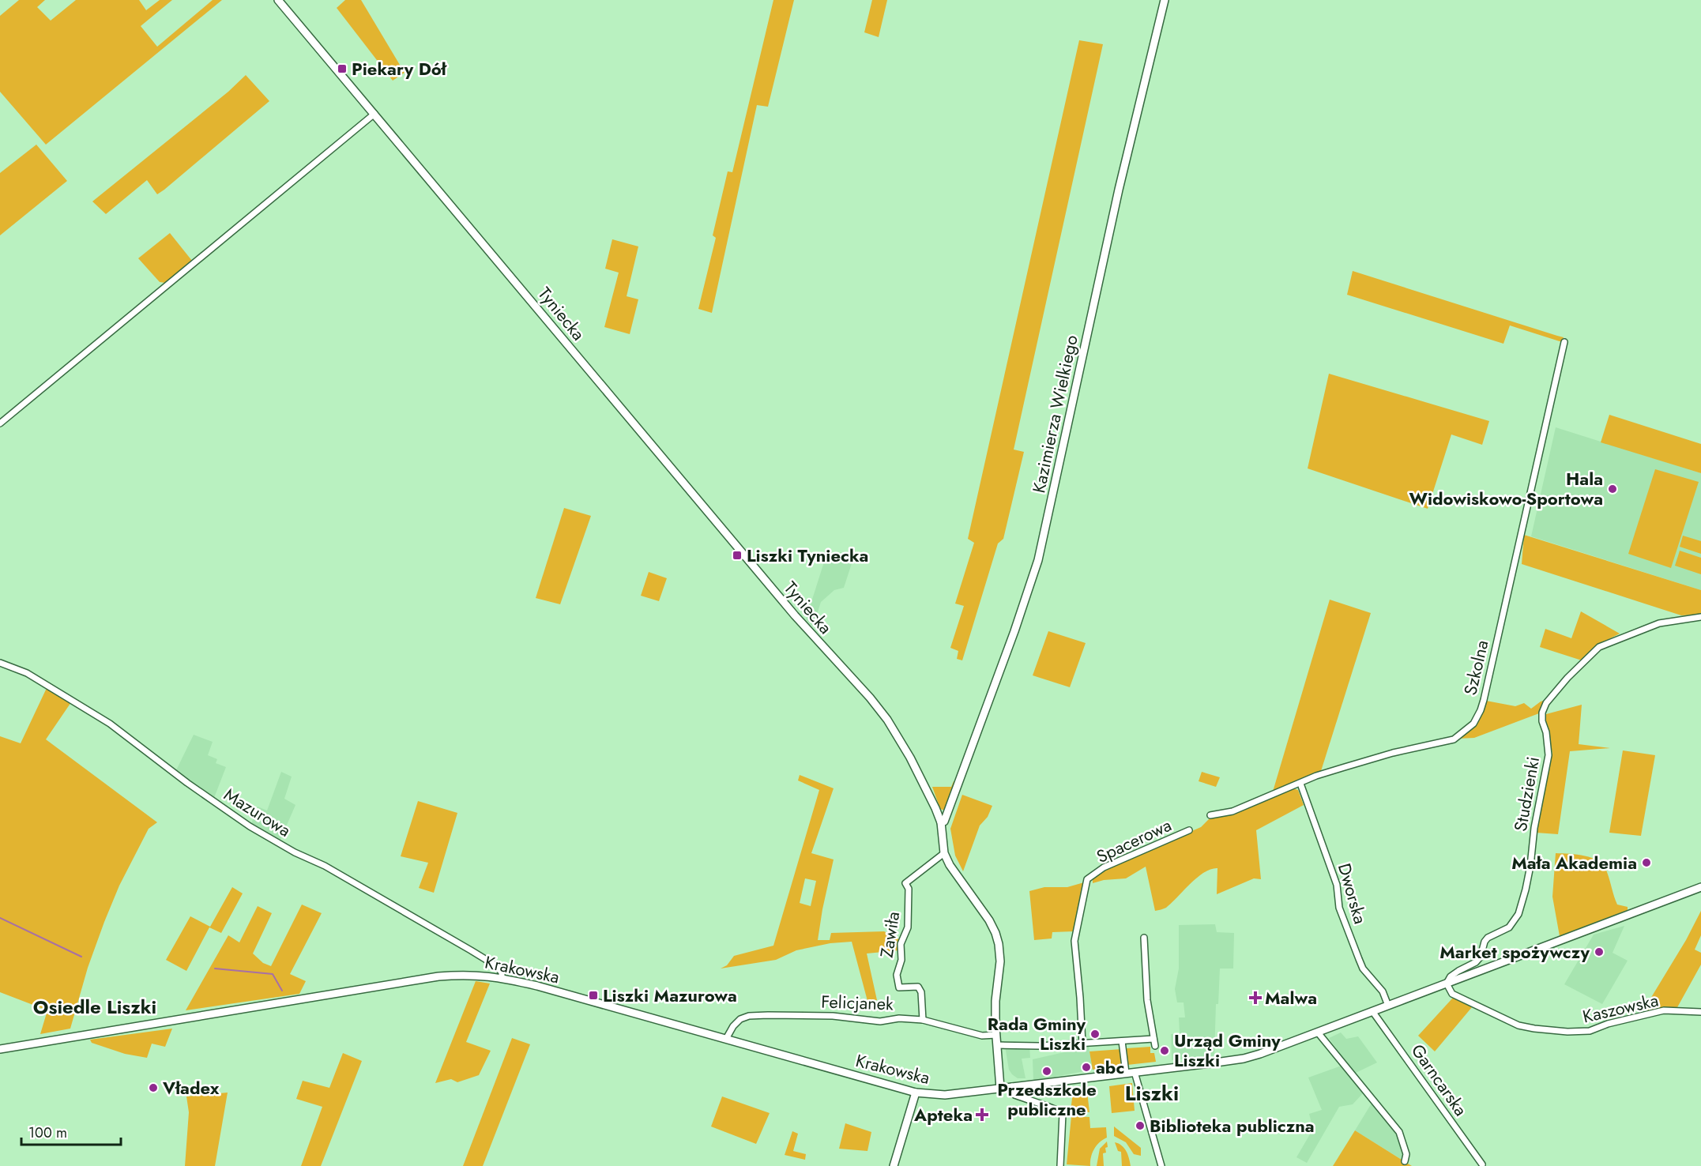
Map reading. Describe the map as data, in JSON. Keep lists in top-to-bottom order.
{
  "streets": {
    "street": [
      "Tyniecka",
      "Kazimierza Wielkiego",
      "Szkolna",
      "Studzienki",
      "Mazurowa",
      "Spacerowa",
      "Dworska",
      "Zawiła",
      "Krakowska",
      "Felicjanek",
      "Kaszowska",
      "Garncarska"
    ]
  },
  "crossings": [
    ["Tyniecka", "Kazimierza Wielkiego"],
    ["Tyniecka", "Zawiła"],
    ["Tyniecka", "Krakowska"],
    ["Tyniecka", "Felicjanek"],
    ["Szkolna", "Dworska"],
    ["Studzienki", "Krakowska"],
    ["Studzienki", "Kaszowska"],
    ["Mazurowa", "Krakowska"],
    ["Dworska", "Krakowska"],
    ["Zawiła", "Felicjanek"],
    ["Krakowska", "Felicjanek"],
    ["Krakowska", "Kaszowska"],
    ["Krakowska", "Garncarska"]
  ],
  "districts": ["Osiedle Liszki", "Liszki"],
  "places": {
    "transit": ["Piekary Dół", "Liszki Tyniecka", "Liszki Mazurowa"],
    "other": [
      "Hala Widowiskowo-Sportowa",
      "Mała Akademia",
      "Market spożywczy",
      "Rada Gminy Liszki",
      "Urząd Gminy Liszki",
      "abc",
      "Przedszkole publiczne",
      "Vładex",
      "Biblioteka publiczna"
    ],
    "health": ["Malwa", "Apteka"]
  },
  "scale_bar": "100 m"
}
